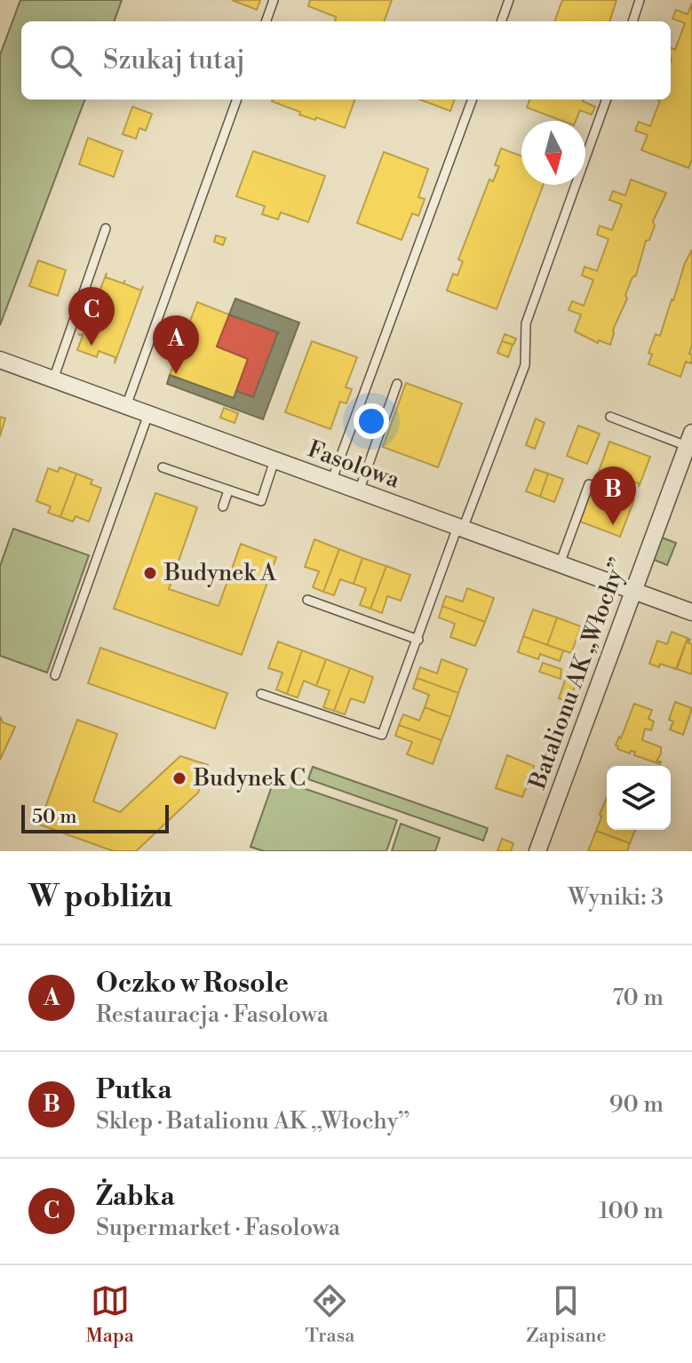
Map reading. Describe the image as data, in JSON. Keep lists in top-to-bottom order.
{
  "streets": {
    "street": ["Fasolowa", "Batalionu AK „Włochy”"]
  },
  "crossings": [
    ["Fasolowa", "Batalionu AK „Włochy”"]
  ],
  "places": ["Budynek A", "Budynek C"],
  "scale_bar": "50 m",
  "north": "bottom",
  "page": {
    "search": "Szukaj tutaj",
    "pins": ["C", "A", "B"],
    "scale": "50 m",
    "heading": ["W pobliżu", "Wyniki: 3"],
    "list": [
      {
        "mark": "A",
        "name": "Oczko w Rosole",
        "note": "Restauracja · Fasolowa",
        "value": "70 m"
      },
      {
        "mark": "B",
        "name": "Putka",
        "note": "Sklep · Batalionu AK „Włochy”",
        "value": "90 m"
      },
      {
        "mark": "C",
        "name": "Żabka",
        "note": "Supermarket · Fasolowa",
        "value": "100 m"
      }
    ],
    "nav": ["Mapa", "Trasa", "Zapisane"]
  }
}
